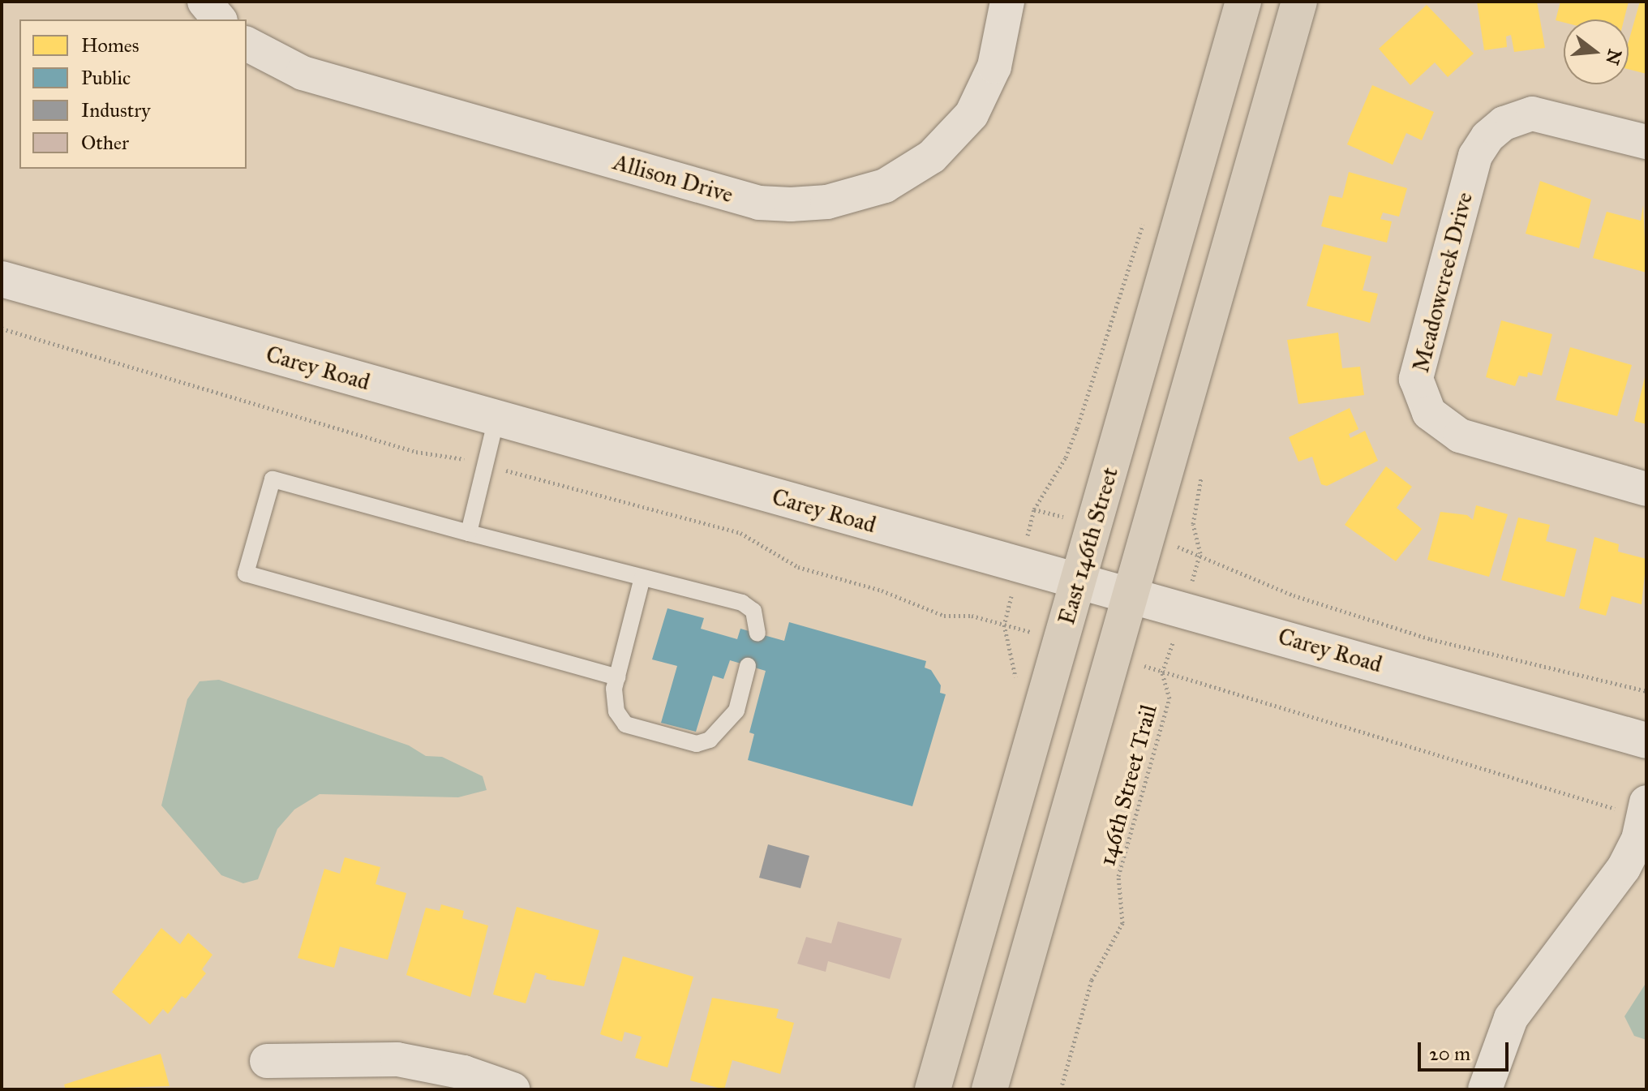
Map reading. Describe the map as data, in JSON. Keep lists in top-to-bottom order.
{
  "streets": {
    "main road": ["East 146th Street"],
    "street": ["Allison Drive", "Meadowcreek Drive", "Carey Road"],
    "path": ["146th Street Trail"]
  },
  "crossings": [
    ["Carey Road", "East 146th Street"]
  ],
  "legend": [
    "Homes",
    "Public",
    "Industry",
    "Other"
  ],
  "scale_bar": "20 m",
  "north": "right"
}
